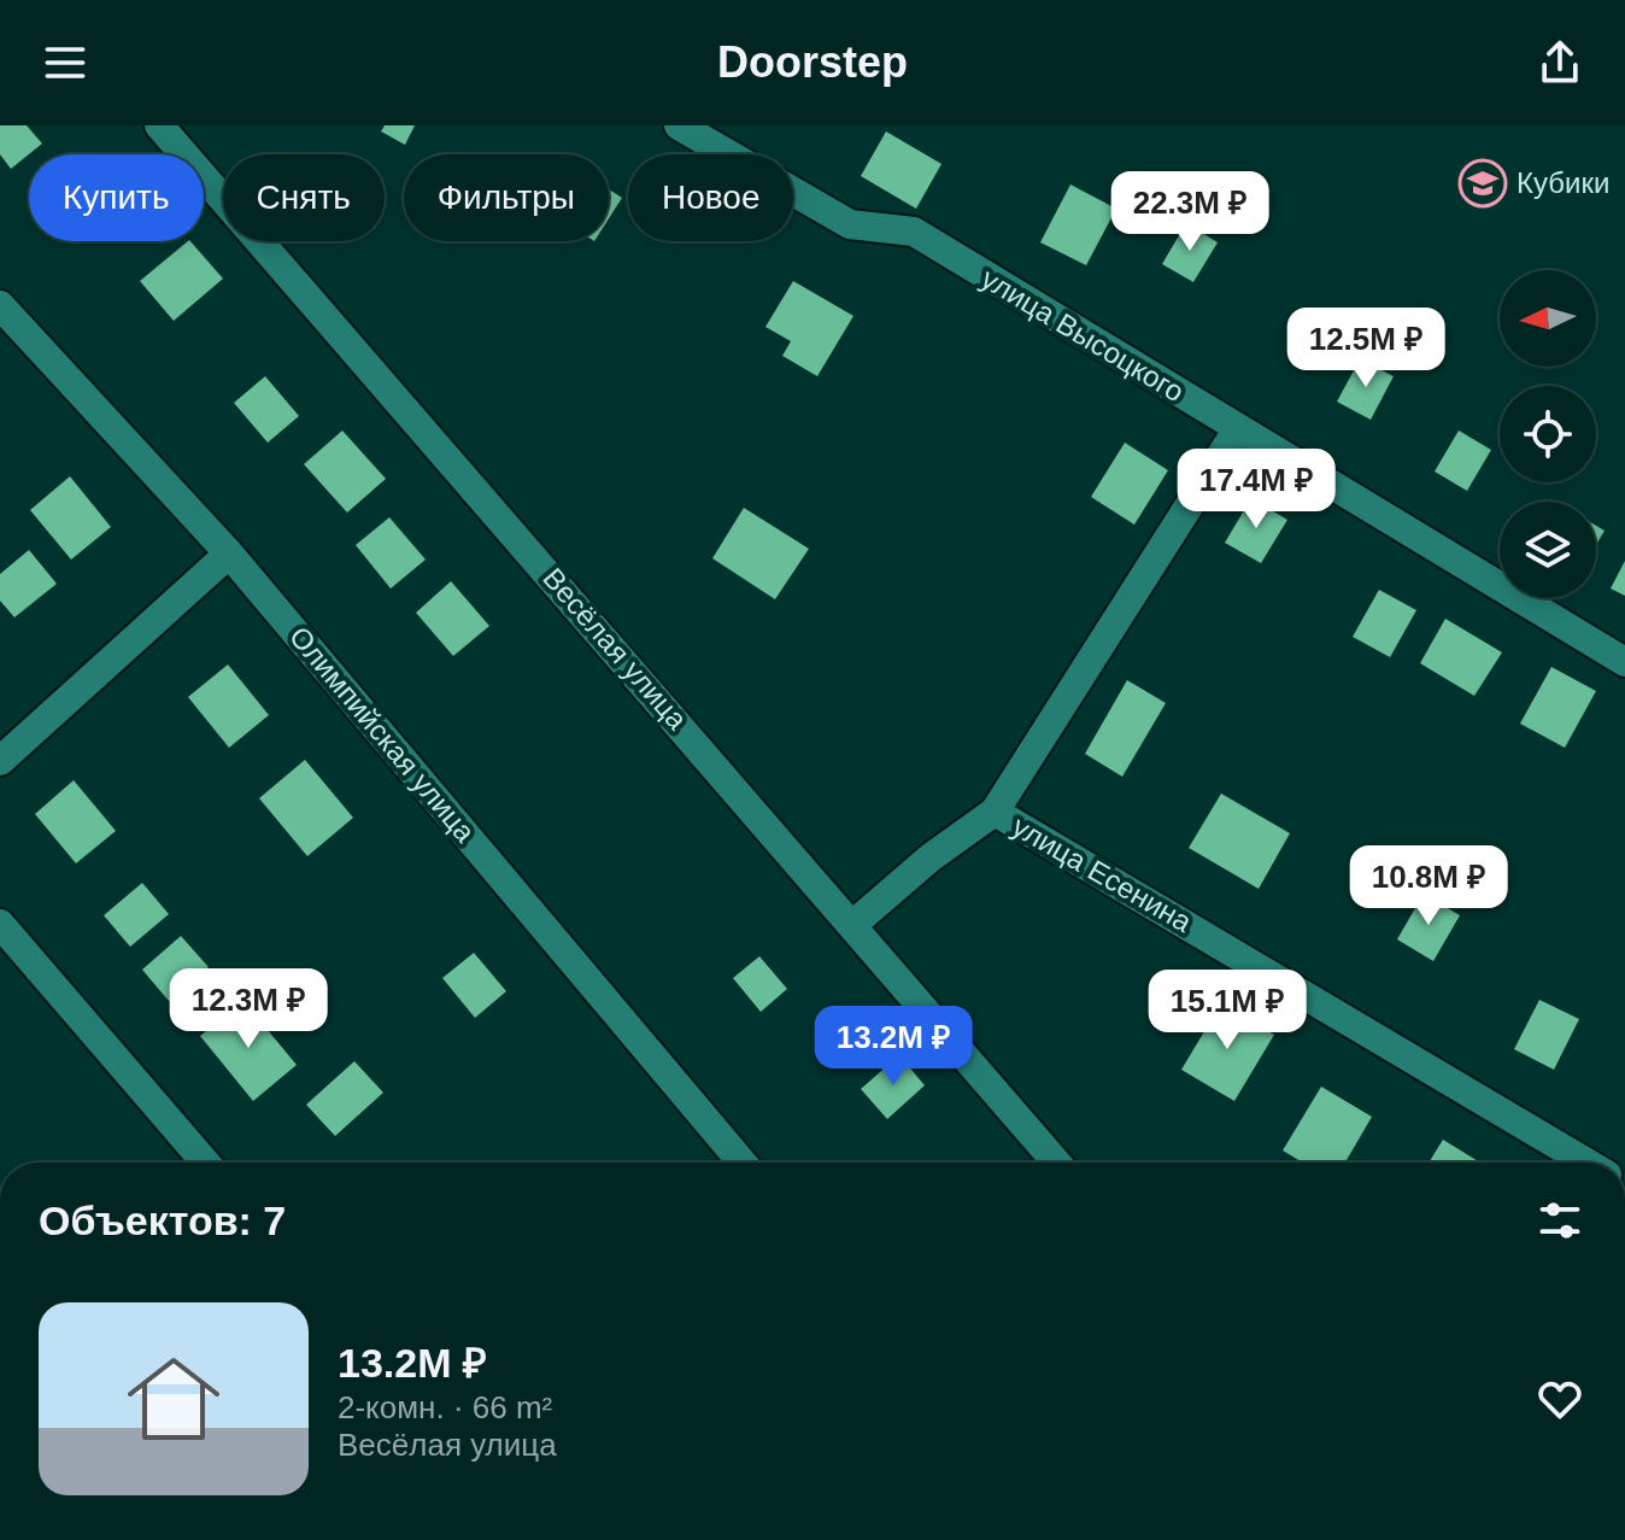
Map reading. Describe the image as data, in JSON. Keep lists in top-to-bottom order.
{
  "streets": {
    "street": [
      "улица Высоцкого",
      "Весёлая улица",
      "Олимпийская улица",
      "улица Есенина"
    ]
  },
  "places": {
    "school or university": ["Кубики"]
  },
  "north": "left",
  "page": {
    "header": "Doorstep",
    "chip": [
      "Купить",
      "Снять",
      "Фильтры",
      "Новое"
    ],
    "price": [
      "22.3M ₽",
      "12.5M ₽",
      "17.4M ₽",
      "10.8M ₽",
      "12.3M ₽",
      "15.1M ₽",
      "13.2M ₽"
    ],
    "heading": "Объектов: 7",
    "list": [
      {
        "name": "13.2M ₽",
        "note": "2-комн. · 66 m² · Весёлая улица"
      }
    ]
  }
}
